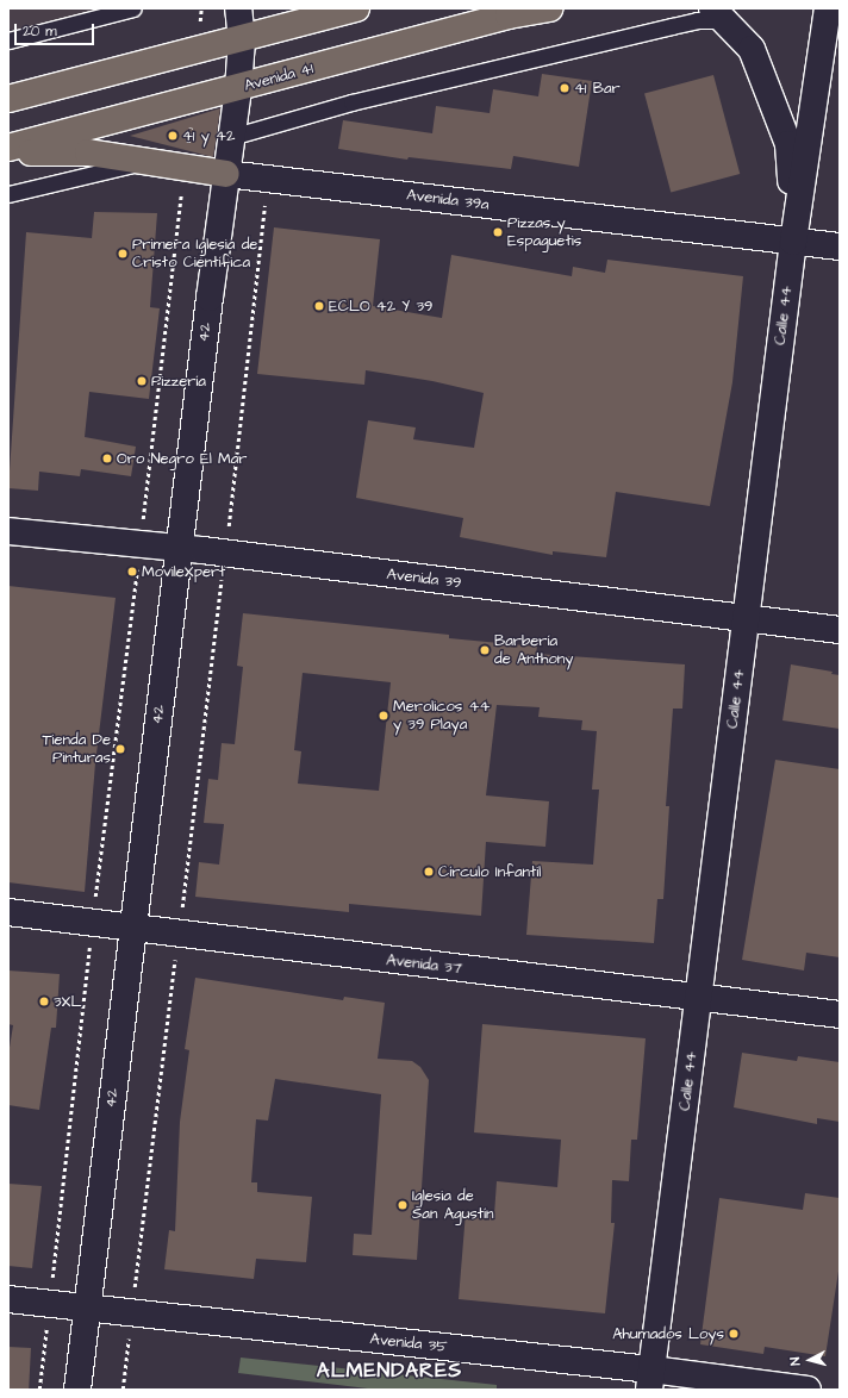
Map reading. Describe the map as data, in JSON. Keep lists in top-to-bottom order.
{
  "streets": {
    "main road": ["Avenida 41"],
    "street": [
      "Avenida 39a",
      "Calle 44",
      "42",
      "Avenida 39",
      "Avenida 37",
      "Avenida 35"
    ]
  },
  "crossings": [
    ["Avenida 41", "42"],
    ["Avenida 39a", "Calle 44"],
    ["Avenida 39a", "42"],
    ["Calle 44", "Avenida 39"],
    ["Calle 44", "Avenida 37"],
    ["Calle 44", "Avenida 35"],
    ["42", "Avenida 39"],
    ["42", "Avenida 37"],
    ["42", "Avenida 35"]
  ],
  "districts": ["ALMENDARES"],
  "places": [
    "41 Bar",
    "41 y 42",
    "Pizzas y Espaguetis",
    "Primera Iglesia de Cristo Científica",
    "ECLO 42 Y 39",
    "Pizzería",
    "Oro Negro El Mar",
    "MovileXpert",
    "Barbería de Anthony",
    "Merolicos 44 y 39 Playa",
    "Tienda De Pinturas",
    "Círculo Infantil",
    "3XL",
    "Iglesia de San Agustín",
    "Ahumados Loys"
  ],
  "scale_bar": "20 m",
  "north": "left"
}
